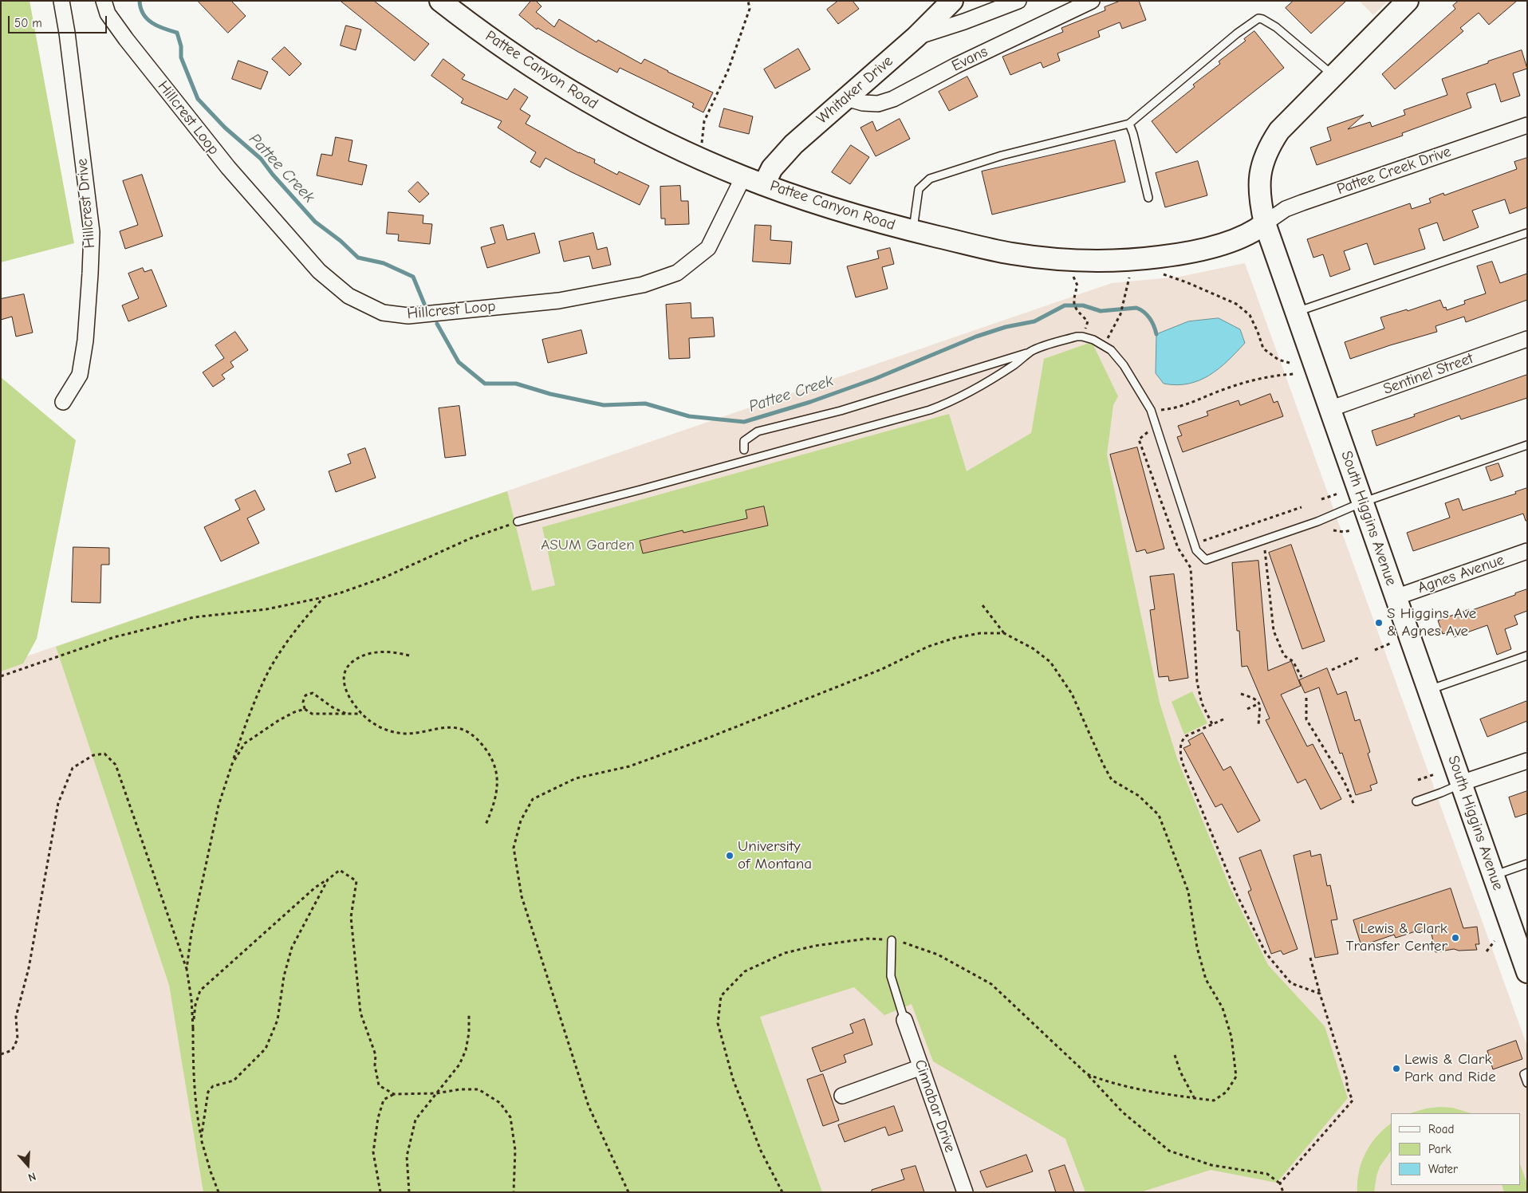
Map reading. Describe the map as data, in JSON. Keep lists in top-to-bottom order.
{
  "streets": {
    "street": [
      "Evans",
      "Pattee Canyon Road",
      "Whitaker Drive",
      "Hillcrest Loop",
      "Pattee Creek Drive",
      "Hillcrest Drive",
      "Sentinel Street",
      "South Higgins Avenue",
      "Agnes Avenue",
      "Cinnabar Drive"
    ]
  },
  "crossings": [
    ["Evans", "Whitaker Drive"],
    ["Pattee Canyon Road", "Whitaker Drive"],
    ["Pattee Canyon Road", "Hillcrest Loop"],
    ["Pattee Canyon Road", "Pattee Creek Drive"],
    ["Pattee Canyon Road", "South Higgins Avenue"],
    ["Pattee Creek Drive", "South Higgins Avenue"],
    ["Sentinel Street", "South Higgins Avenue"],
    ["South Higgins Avenue", "Agnes Avenue"]
  ],
  "water": ["Pattee Creek"],
  "parks": ["ASUM Garden"],
  "places": [
    "S Higgins Ave & Agnes Ave",
    "University of Montana",
    "Lewis & Clark Transfer Center",
    "Lewis & Clark Park and Ride"
  ],
  "legend": ["Road", "Park", "Water"],
  "scale_bar": "50 m",
  "north": "bottom"
}
